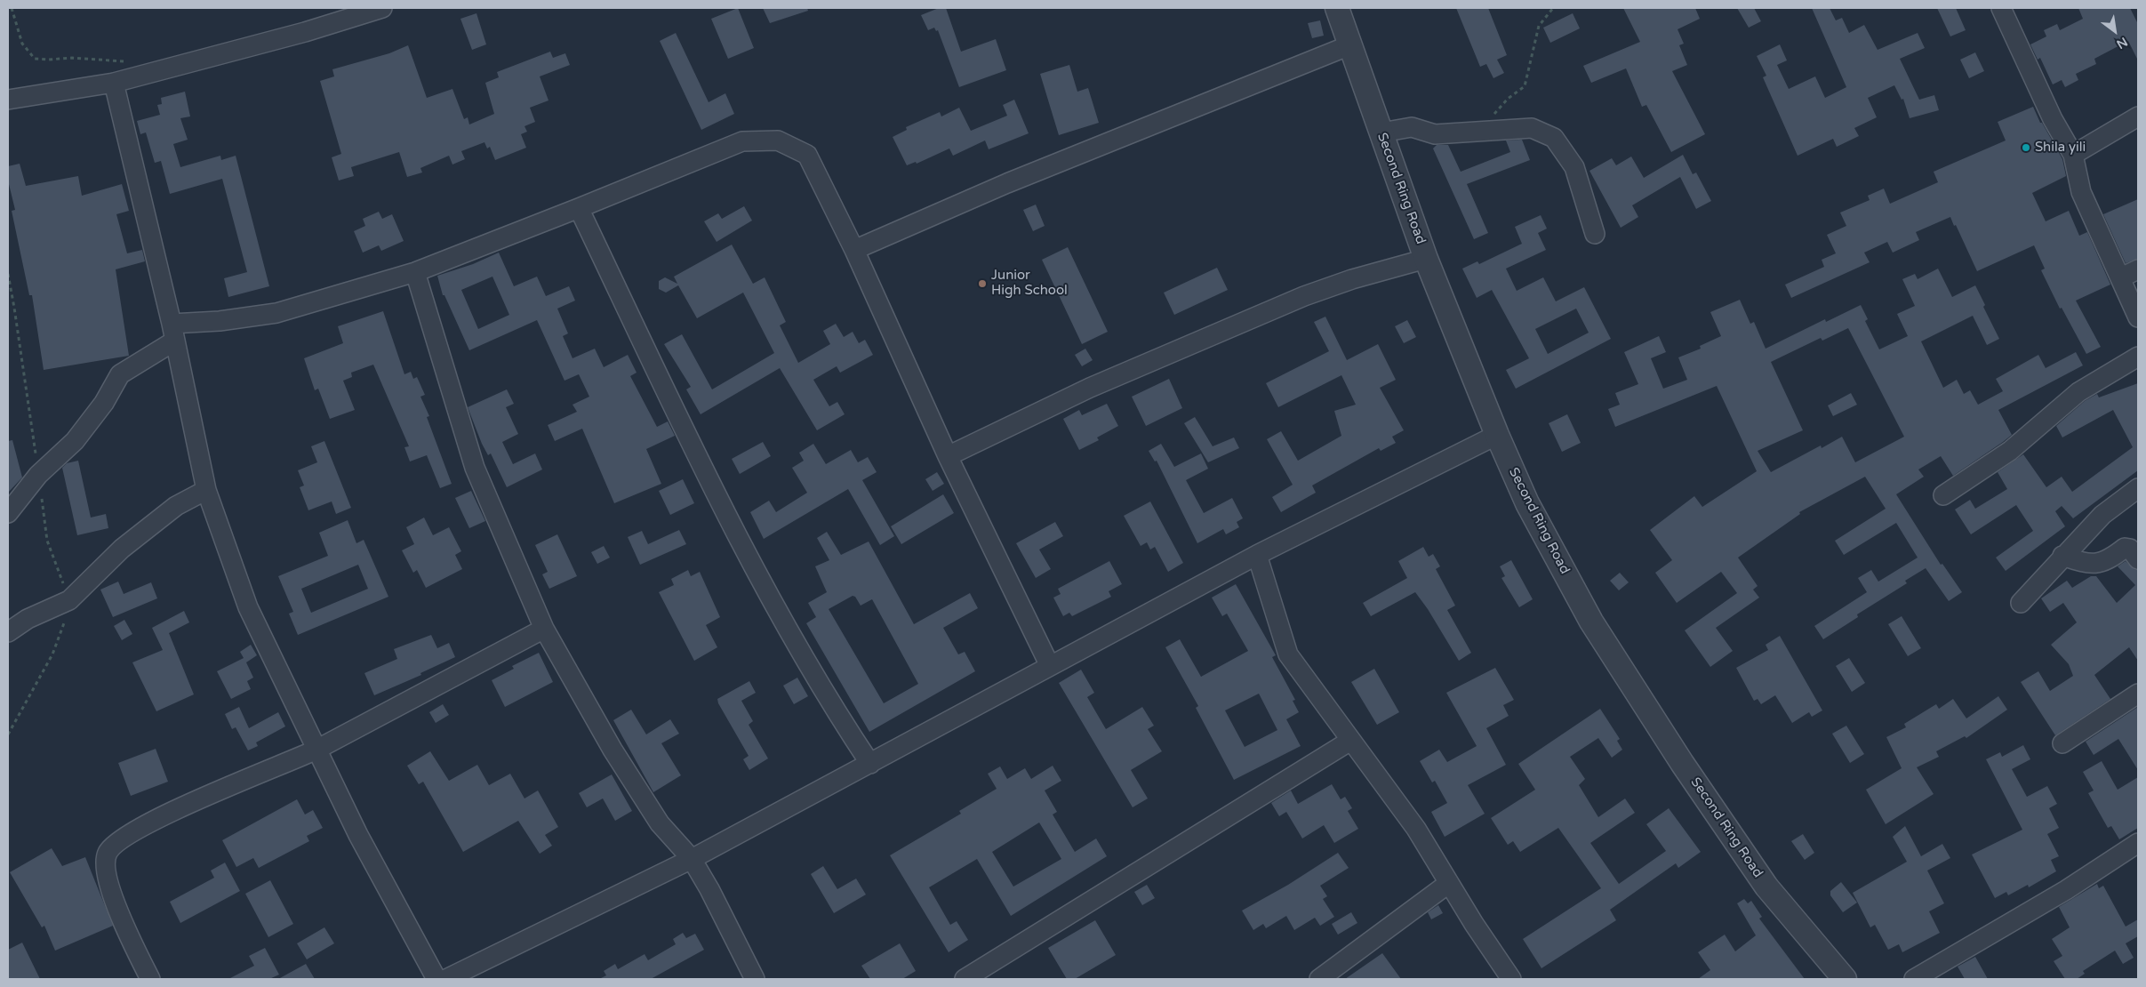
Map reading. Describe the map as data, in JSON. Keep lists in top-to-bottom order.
{
  "streets": {
    "street": ["Second Ring Road"]
  },
  "places": ["Shila yili", "Junior High School"],
  "north": "bottom right"
}
